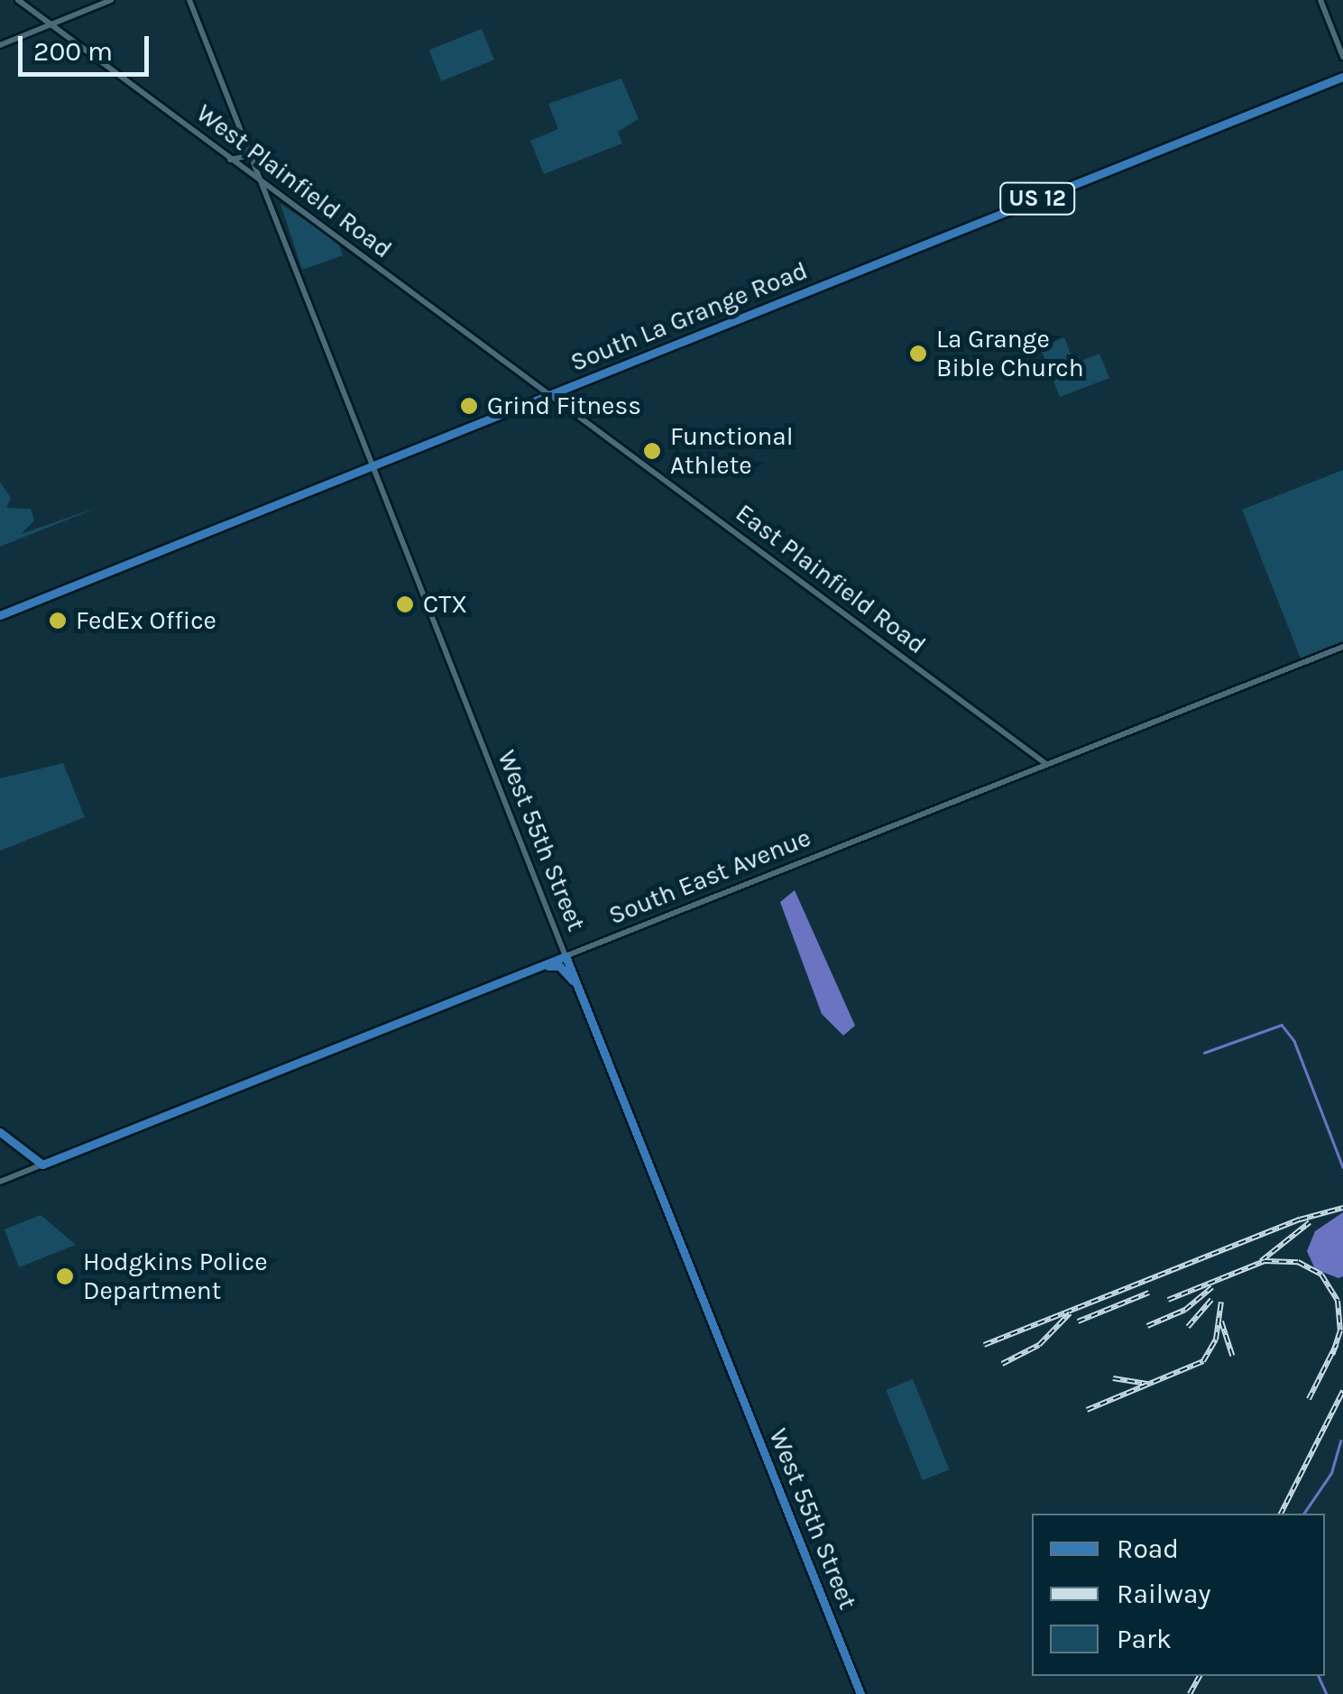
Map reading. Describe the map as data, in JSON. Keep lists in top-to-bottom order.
{
  "streets": {
    "main road": [
      "West Plainfield Road",
      "US 12",
      "South La Grange Road",
      "East Plainfield Road",
      "West 55th Street",
      "South East Avenue"
    ]
  },
  "crossings": [
    ["West Plainfield Road", "South La Grange Road"],
    ["West Plainfield Road", "East Plainfield Road"],
    ["West Plainfield Road", "West 55th Street"],
    ["South La Grange Road", "East Plainfield Road"],
    ["South La Grange Road", "West 55th Street"],
    ["East Plainfield Road", "South East Avenue"],
    ["West 55th Street", "South East Avenue"]
  ],
  "places": [
    "La Grange Bible Church",
    "Grind Fitness",
    "Functional Athlete",
    "CTX",
    "FedEx Office",
    "Hodgkins Police Department"
  ],
  "legend": ["Road", "Railway", "Park"],
  "scale_bar": "200 m"
}
